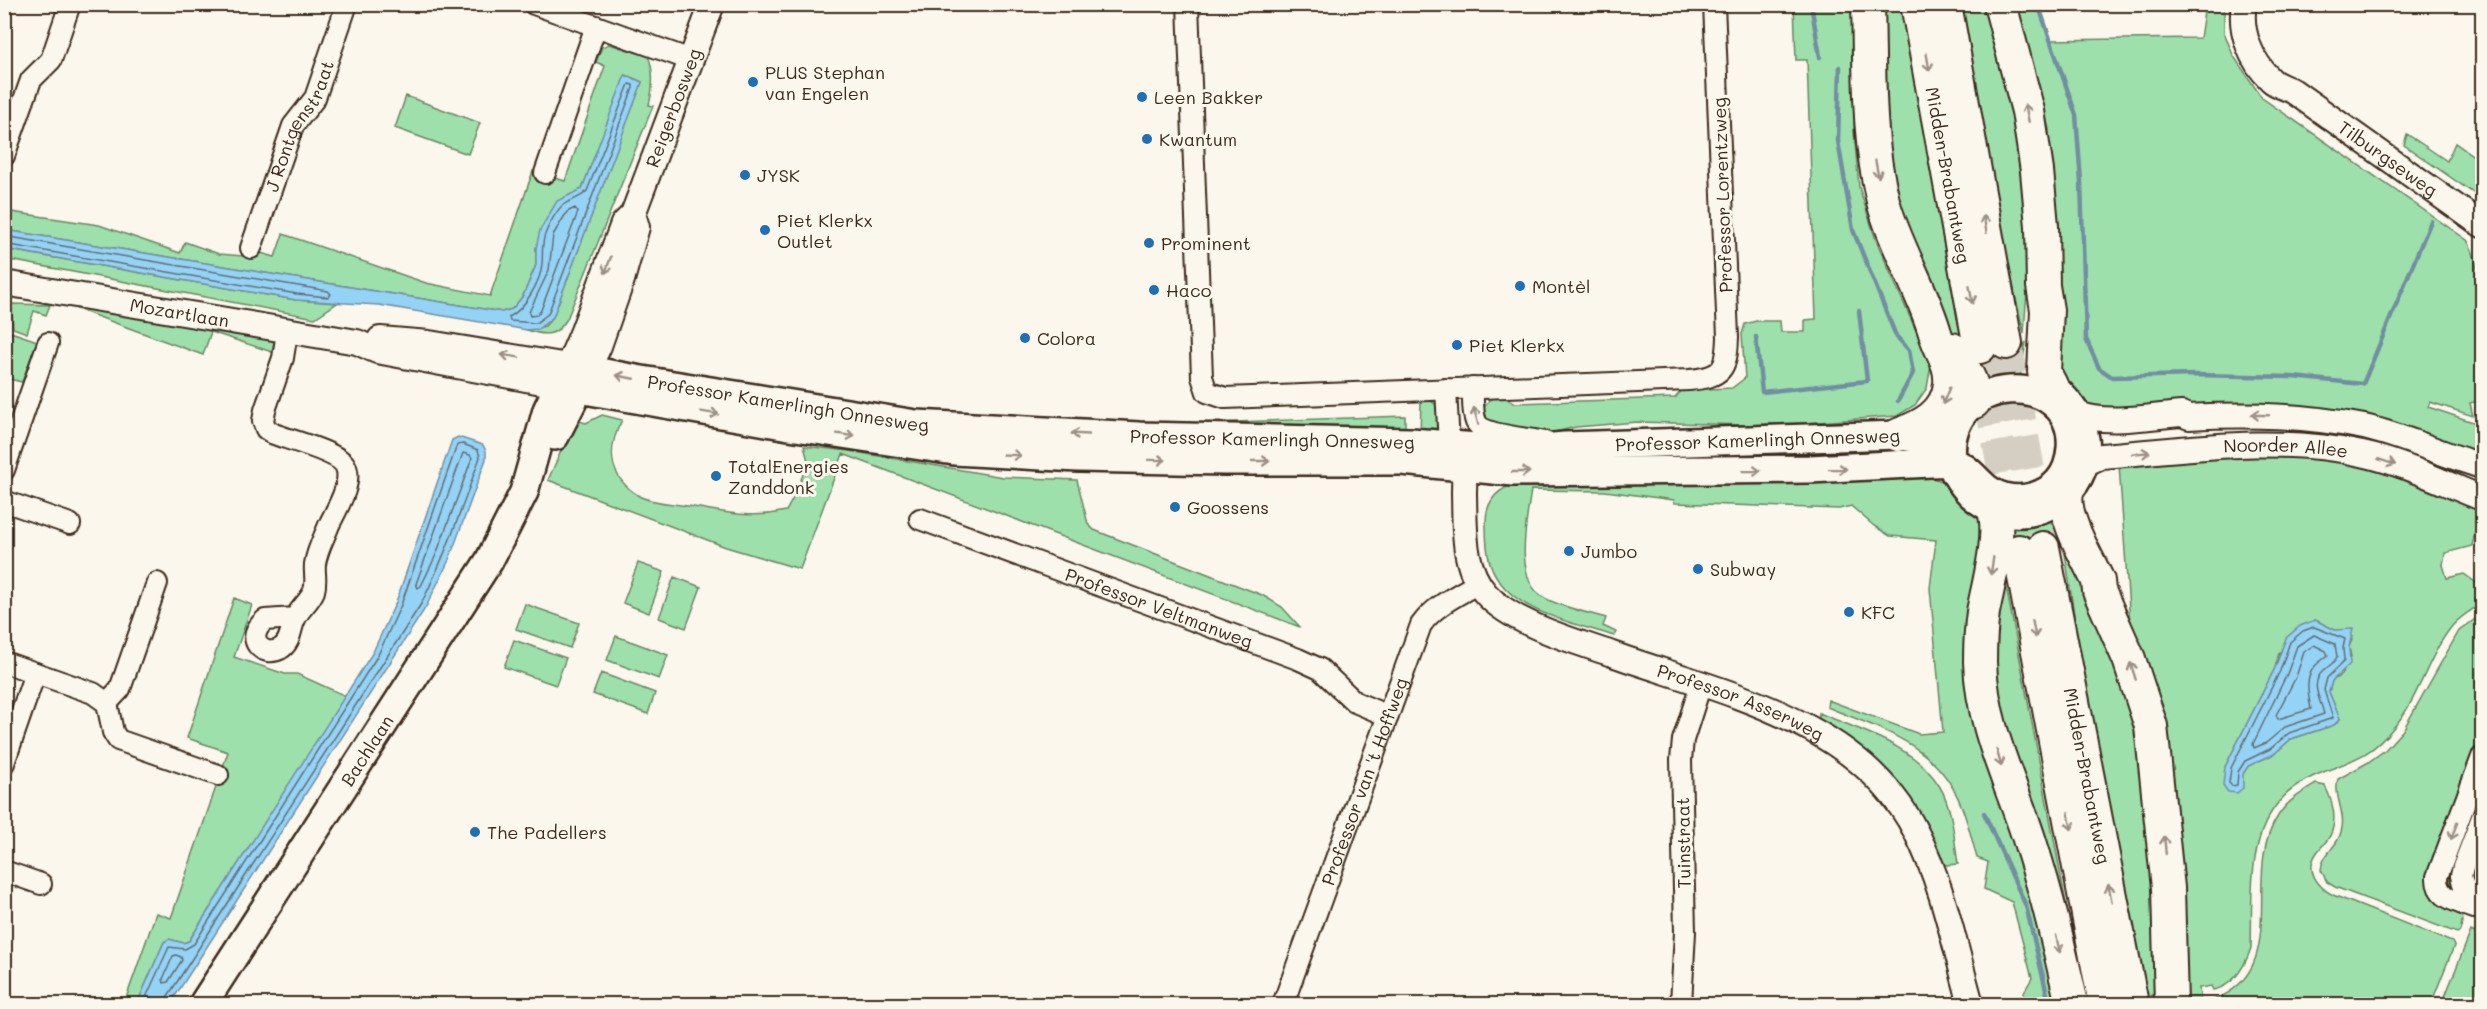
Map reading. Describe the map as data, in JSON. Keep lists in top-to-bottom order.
{
  "streets": {
    "highway": ["Midden-Brabantweg"],
    "main road": ["Professor Kamerlingh Onnesweg", "Bachlaan"],
    "street": [
      "Reigerbosweg",
      "J Rontgenstraat",
      "Tilburgseweg",
      "Professor Lorentzweg",
      "Mozartlaan",
      "Noorder Allee",
      "Professor Veltmanweg",
      "Professor Asserweg",
      "Professor van 't Hoffweg",
      "Tuinstraat"
    ]
  },
  "crossings": [
    ["Reigerbosweg", "Mozartlaan"],
    ["Reigerbosweg", "Professor Kamerlingh Onnesweg"],
    ["Reigerbosweg", "Bachlaan"],
    ["Mozartlaan", "Professor Kamerlingh Onnesweg"],
    ["Mozartlaan", "Bachlaan"],
    ["Professor Kamerlingh Onnesweg", "Noorder Allee"],
    ["Professor Kamerlingh Onnesweg", "Professor Asserweg"],
    ["Professor Kamerlingh Onnesweg", "Bachlaan"],
    ["Professor Veltmanweg", "Professor van 't Hoffweg"],
    ["Professor Asserweg", "Professor van 't Hoffweg"],
    ["Professor Asserweg", "Tuinstraat"]
  ],
  "places": [
    "PLUS Stephan van Engelen",
    "Leen Bakker",
    "Kwantum",
    "JYSK",
    "Piet Klerkx Outlet",
    "Prominent",
    "Montèl",
    "Haco",
    "Colora",
    "Piet Klerkx",
    "TotalEnergies Zanddonk",
    "Goossens",
    "Jumbo",
    "Subway",
    "KFC",
    "The Padellers"
  ]
}
